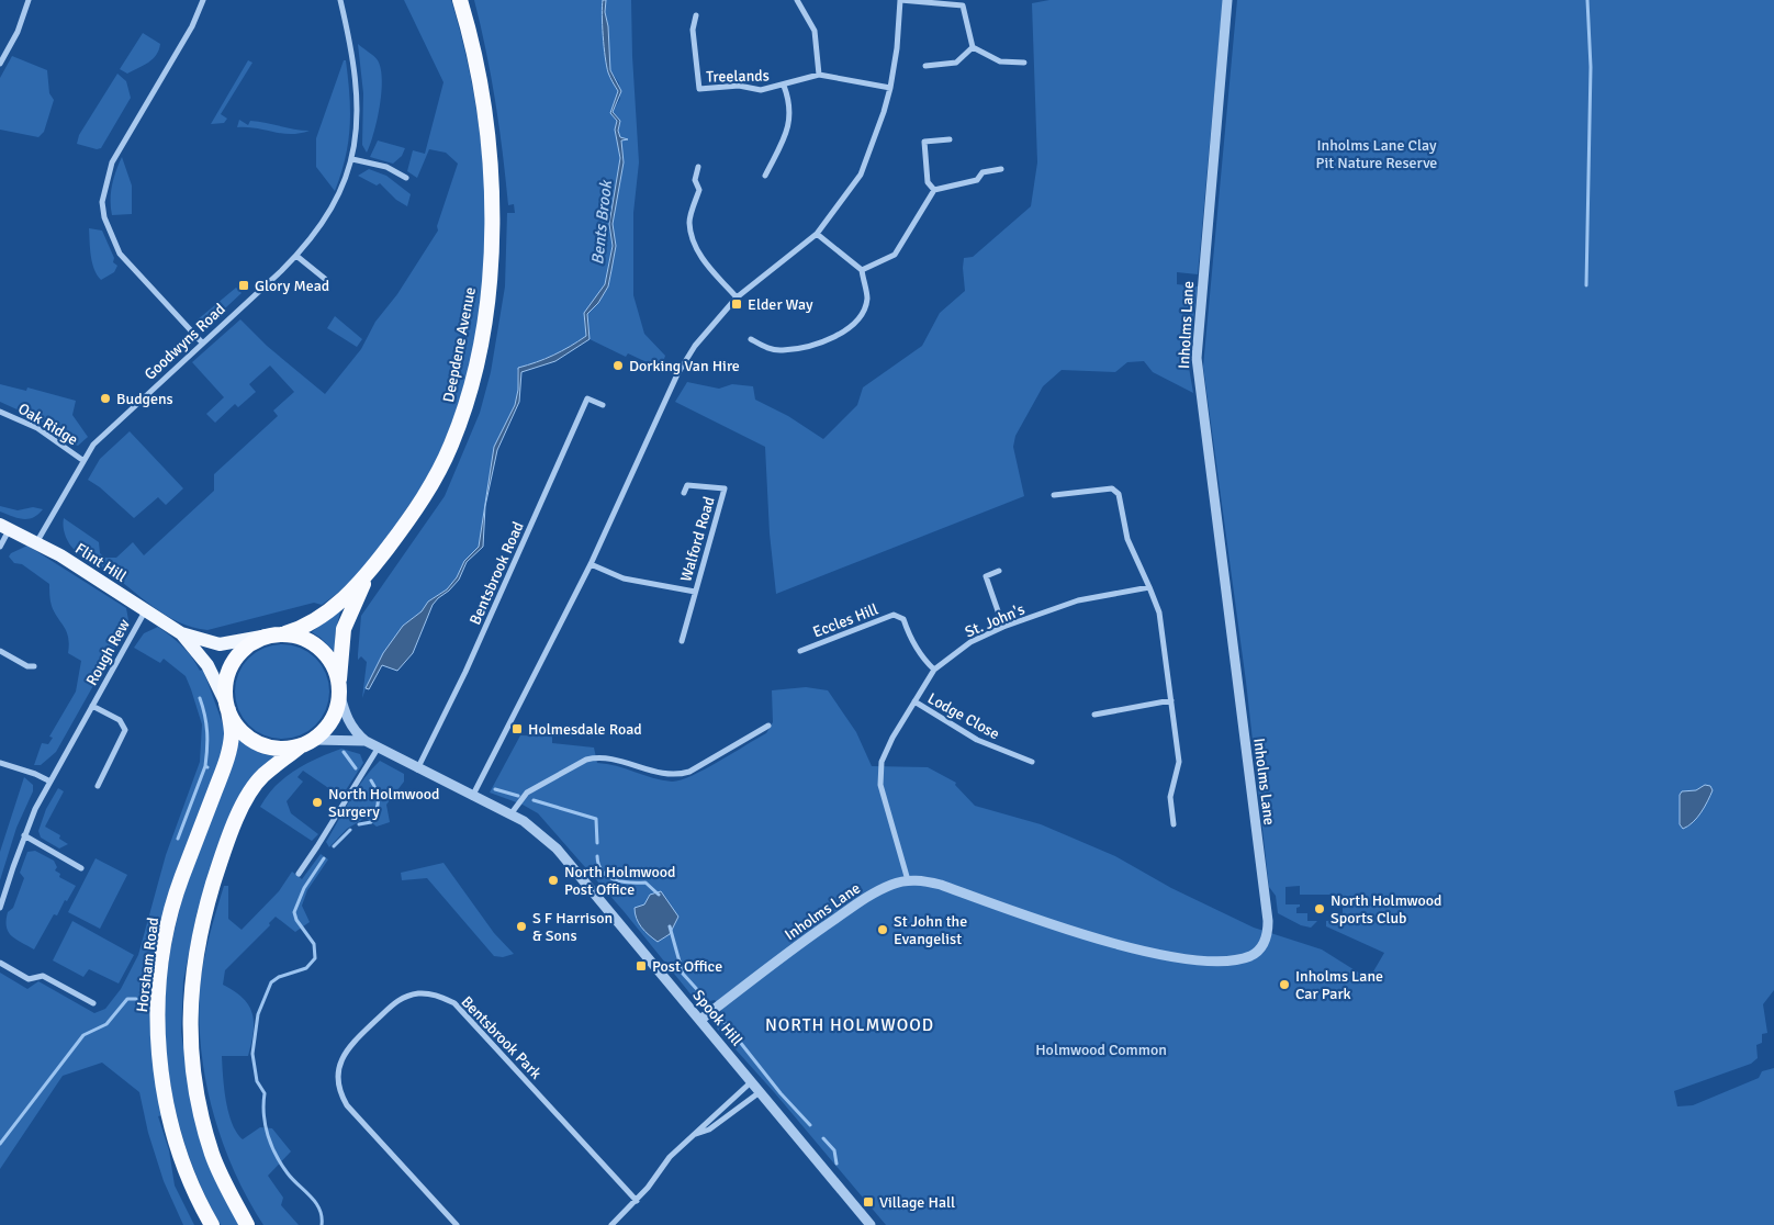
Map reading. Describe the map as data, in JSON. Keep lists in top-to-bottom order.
{
  "streets": {
    "highway": ["Deepdene Avenue", "Horsham Road"],
    "main road": ["Flint Hill"],
    "street": [
      "Treelands",
      "Inholms Lane",
      "Goodwyns Road",
      "Oak Ridge",
      "Walford Road",
      "Bentsbrook Road",
      "Eccles Hill",
      "St. John's",
      "Rough Rew",
      "Lodge Close",
      "Spook Hill",
      "Bentsbrook Park"
    ]
  },
  "crossings": [
    ["Inholms Lane", "St. John's"],
    ["Inholms Lane", "Spook Hill"],
    ["Goodwyns Road", "Oak Ridge"],
    ["Goodwyns Road", "Flint Hill"],
    ["Deepdene Avenue", "Flint Hill"],
    ["Deepdene Avenue", "Horsham Road"],
    ["Deepdene Avenue", "Spook Hill"],
    ["Flint Hill", "Rough Rew"],
    ["Flint Hill", "Horsham Road"],
    ["Flint Hill", "Spook Hill"],
    ["Bentsbrook Road", "Spook Hill"],
    ["Eccles Hill", "St. John's"],
    ["St. John's", "Lodge Close"],
    ["Horsham Road", "Spook Hill"]
  ],
  "districts": ["NORTH HOLMWOOD"],
  "water": ["Bents Brook"],
  "parks": ["Inholms Lane Clay Pit Nature Reserve", "Holmwood Common"],
  "places": {
    "transit": [
      "Glory Mead",
      "Elder Way",
      "Holmesdale Road",
      "Post Office",
      "Village Hall"
    ],
    "other": [
      "Dorking Van Hire",
      "Budgens",
      "North Holmwood Surgery",
      "North Holmwood Post Office",
      "North Holmwood Sports Club",
      "S F Harrison & Sons",
      "St John the Evangelist",
      "Inholms Lane Car Park"
    ]
  }
}
